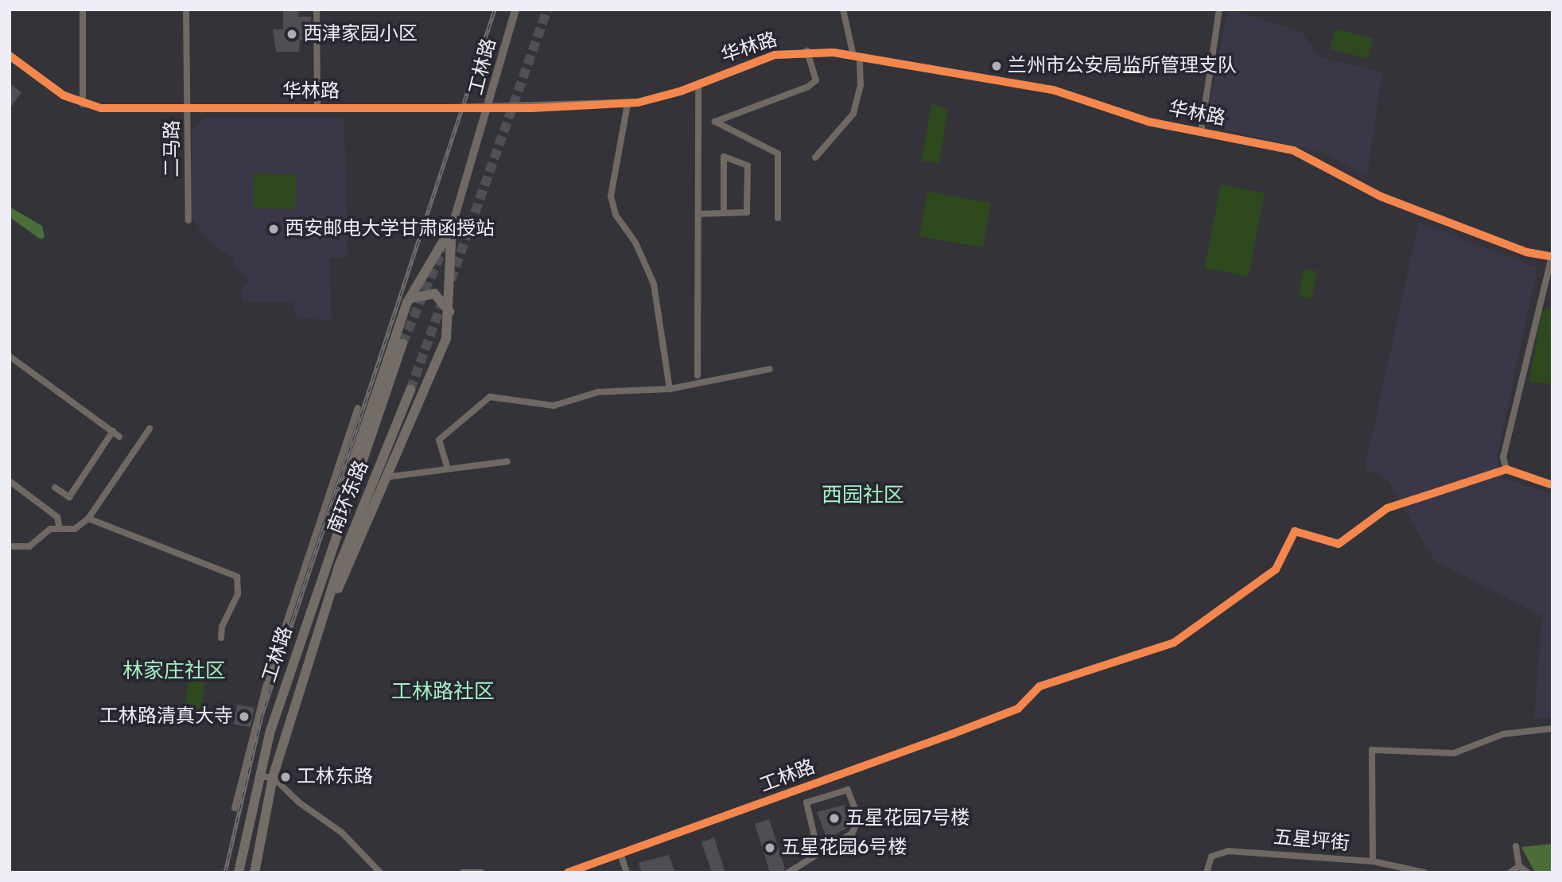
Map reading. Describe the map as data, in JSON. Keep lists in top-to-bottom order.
{
  "streets": {
    "highway": ["工林路", "南环东路"],
    "street": ["华林路", "二马路", "五星坪街"]
  },
  "crossings": [
    ["华林路", "工林路"],
    ["华林路", "二马路"],
    ["工林路", "南环东路"]
  ],
  "districts": ["西园社区", "林家庄社区", "工林路社区"],
  "places": [
    "西津家园小区",
    "兰州市公安局监所管理支队",
    "西安邮电大学甘肃函授站",
    "工林路清真大寺",
    "工林东路",
    "五星花园7号楼",
    "五星花园6号楼"
  ]
}
